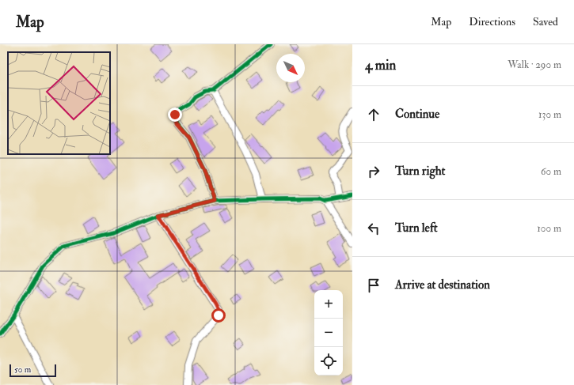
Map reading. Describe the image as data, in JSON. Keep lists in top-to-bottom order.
{
  "scale_bar": "50 m",
  "north": "bottom right",
  "page": {
    "header": "Map",
    "nav": ["Map", "Directions", "Saved"],
    "heading": ["4 min", "Walk · 290 m"],
    "list": [
      ["Continue", "130 m"],
      ["Turn right", "60 m"],
      ["Turn left", "100 m"],
      "Arrive at destination"
    ],
    "map_buttons": ["+", "−"],
    "scale": "50 m"
  }
}
